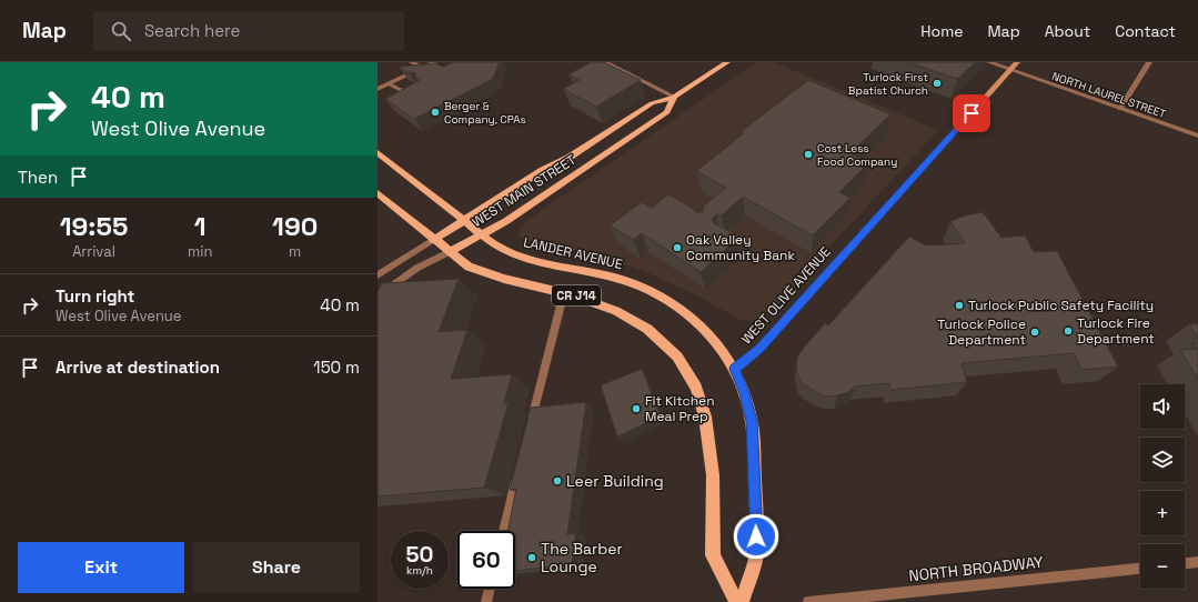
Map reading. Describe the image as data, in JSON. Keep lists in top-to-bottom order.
{
  "streets": {
    "main road": ["WEST MAIN STREET", "LANDER AVENUE", "CR J14"],
    "street": ["NORTH LAUREL STREET", "WEST OLIVE AVENUE", "NORTH BROADWAY"]
  },
  "crossings": [
    ["NORTH LAUREL STREET", "WEST OLIVE AVENUE"],
    ["WEST MAIN STREET", "LANDER AVENUE"],
    ["WEST MAIN STREET", "CR J14"],
    ["LANDER AVENUE", "CR J14"],
    ["LANDER AVENUE", "WEST OLIVE AVENUE"],
    ["CR J14", "WEST OLIVE AVENUE"]
  ],
  "places": [
    "Turlock First Bpatist Church",
    "Berger & Company, CPAs",
    "Cost Less Food Company",
    "Oak Valley Community Bank",
    "Turlock Public Safety Facility",
    "Turlock Fire Department",
    "Turlock Police Department",
    "Fit Kitchen Meal Prep",
    "Leer Building",
    "The Barber Lounge"
  ],
  "page": {
    "header": "Map",
    "search": "Search here",
    "nav": [
      "Home",
      "Map",
      "About",
      "Contact"
    ],
    "turn": ["40 m", "West Olive Avenue"],
    "then": "Then",
    "eta": [
      "19:55",
      "Arrival",
      "1",
      "min",
      "190",
      "m"
    ],
    "list": [
      {
        "name": "Turn right",
        "note": "West Olive Avenue",
        "value": "40 m"
      },
      {
        "name": "Arrive at destination",
        "value": "150 m"
      }
    ],
    "map_buttons": ["+", "−"],
    "speed": "50 km/h",
    "limit": "60",
    "buttons": ["Exit", "Share"]
  }
}
